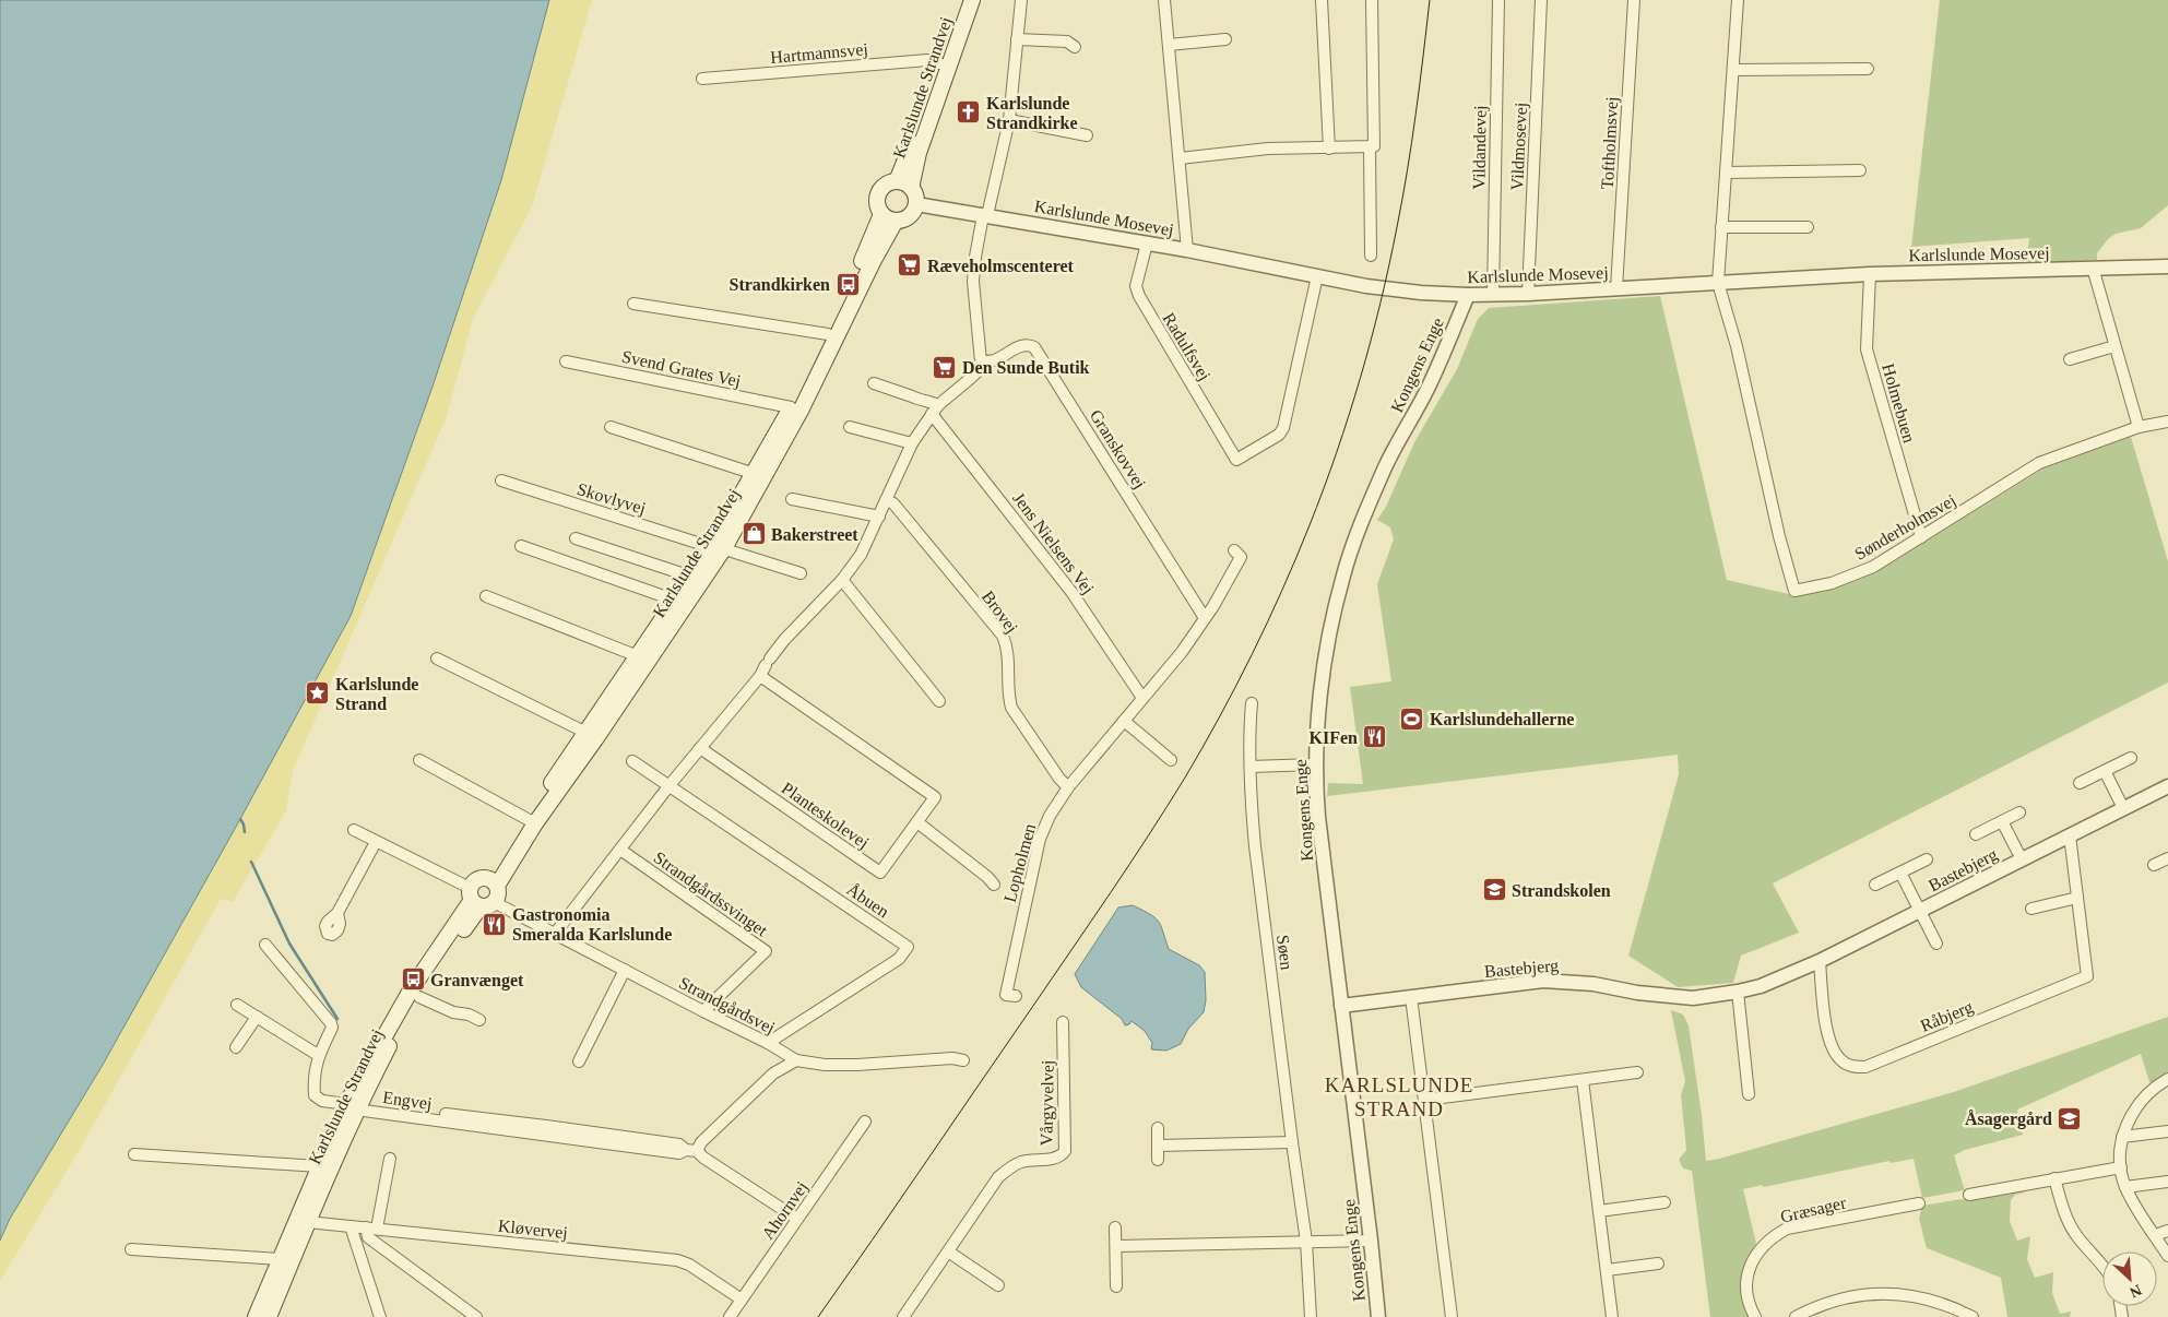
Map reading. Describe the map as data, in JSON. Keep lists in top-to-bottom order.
{
  "streets": {
    "main road": ["Karlslunde Strandvej"],
    "street": [
      "Hartmannsvej",
      "Toftholmsvej",
      "Vildmosevej",
      "Vildandevej",
      "Karlslunde Mosevej",
      "Radulfsvej",
      "Kongens Enge",
      "Svend Grates Vej",
      "Holmebuen",
      "Granskovvej",
      "Skovlyvej",
      "Sønderholmsvej",
      "Jens Nielsens Vej",
      "Brovej",
      "Planteskolevej",
      "Lopholmen",
      "Bastebjerg",
      "Strandgårdssvinget",
      "Åbuen",
      "Søen",
      "Strandgårdsvej",
      "Råbjerg",
      "Engvej",
      "Vårgyvelvej",
      "Græsager",
      "Ahornvej",
      "Kløvervej"
    ]
  },
  "crossings": [
    ["Hartmannsvej", "Karlslunde Strandvej"],
    ["Karlslunde Strandvej", "Karlslunde Mosevej"],
    ["Karlslunde Strandvej", "Svend Grates Vej"],
    ["Karlslunde Strandvej", "Skovlyvej"],
    ["Karlslunde Strandvej", "Strandgårdsvej"],
    ["Karlslunde Strandvej", "Engvej"],
    ["Karlslunde Strandvej", "Kløvervej"],
    ["Toftholmsvej", "Karlslunde Mosevej"],
    ["Vildmosevej", "Karlslunde Mosevej"],
    ["Vildandevej", "Karlslunde Mosevej"],
    ["Karlslunde Mosevej", "Radulfsvej"],
    ["Karlslunde Mosevej", "Kongens Enge"],
    ["Karlslunde Mosevej", "Holmebuen"],
    ["Karlslunde Mosevej", "Sønderholmsvej"],
    ["Kongens Enge", "Bastebjerg"],
    ["Holmebuen", "Sønderholmsvej"],
    ["Granskovvej", "Lopholmen"],
    ["Jens Nielsens Vej", "Lopholmen"],
    ["Brovej", "Lopholmen"],
    ["Bastebjerg", "Råbjerg"],
    ["Strandgårdssvinget", "Strandgårdsvej"],
    ["Åbuen", "Strandgårdsvej"],
    ["Ahornvej", "Kløvervej"]
  ],
  "districts": ["KARLSLUNDE STRAND"],
  "places": {
    "church": ["Karlslunde Strandkirke"],
    "supermarket": ["Ræveholmscenteret", "Den Sunde Butik"],
    "bus stop": ["Strandkirken", "Granvænget"],
    "shop": ["Bakerstreet"],
    "place": ["Karlslunde Strand"],
    "sports": ["Karlslundehallerne"],
    "restaurant": ["KIFen", "Gastronomia Smeralda Karlslunde"],
    "school or university": ["Strandskolen", "Åsagergård"]
  },
  "north": "bottom right"
}
